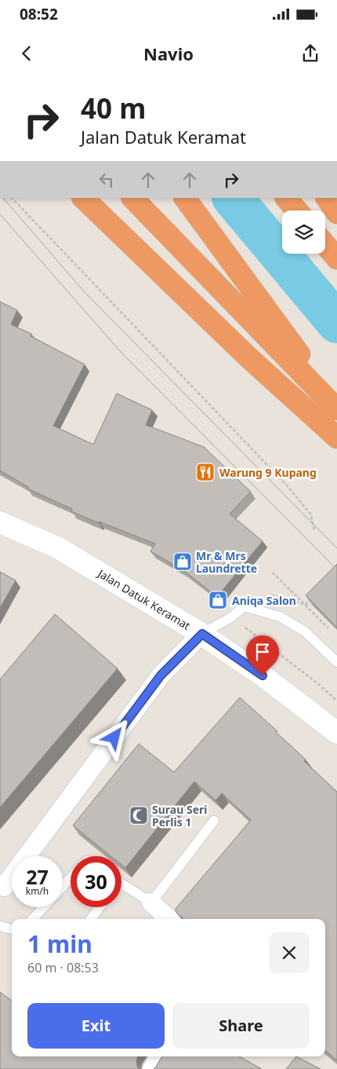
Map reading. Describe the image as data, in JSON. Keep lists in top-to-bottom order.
{
  "streets": {
    "street": ["Jalan Datuk Keramat"]
  },
  "places": {
    "restaurant": ["Warung 9 Kupang"],
    "shop": ["Mr & Mrs Laundrette", "Aniqa Salon"],
    "mosque": ["Surau Seri Perlis 1"]
  },
  "page": {
    "status": "08:52",
    "header": "Navio",
    "turn": ["40 m", "Jalan Datuk Keramat"],
    "speed": "27 km/h",
    "limit": "30",
    "heading": ["1 min", "60 m · 08:53"],
    "buttons": ["Exit", "Share"]
  }
}
